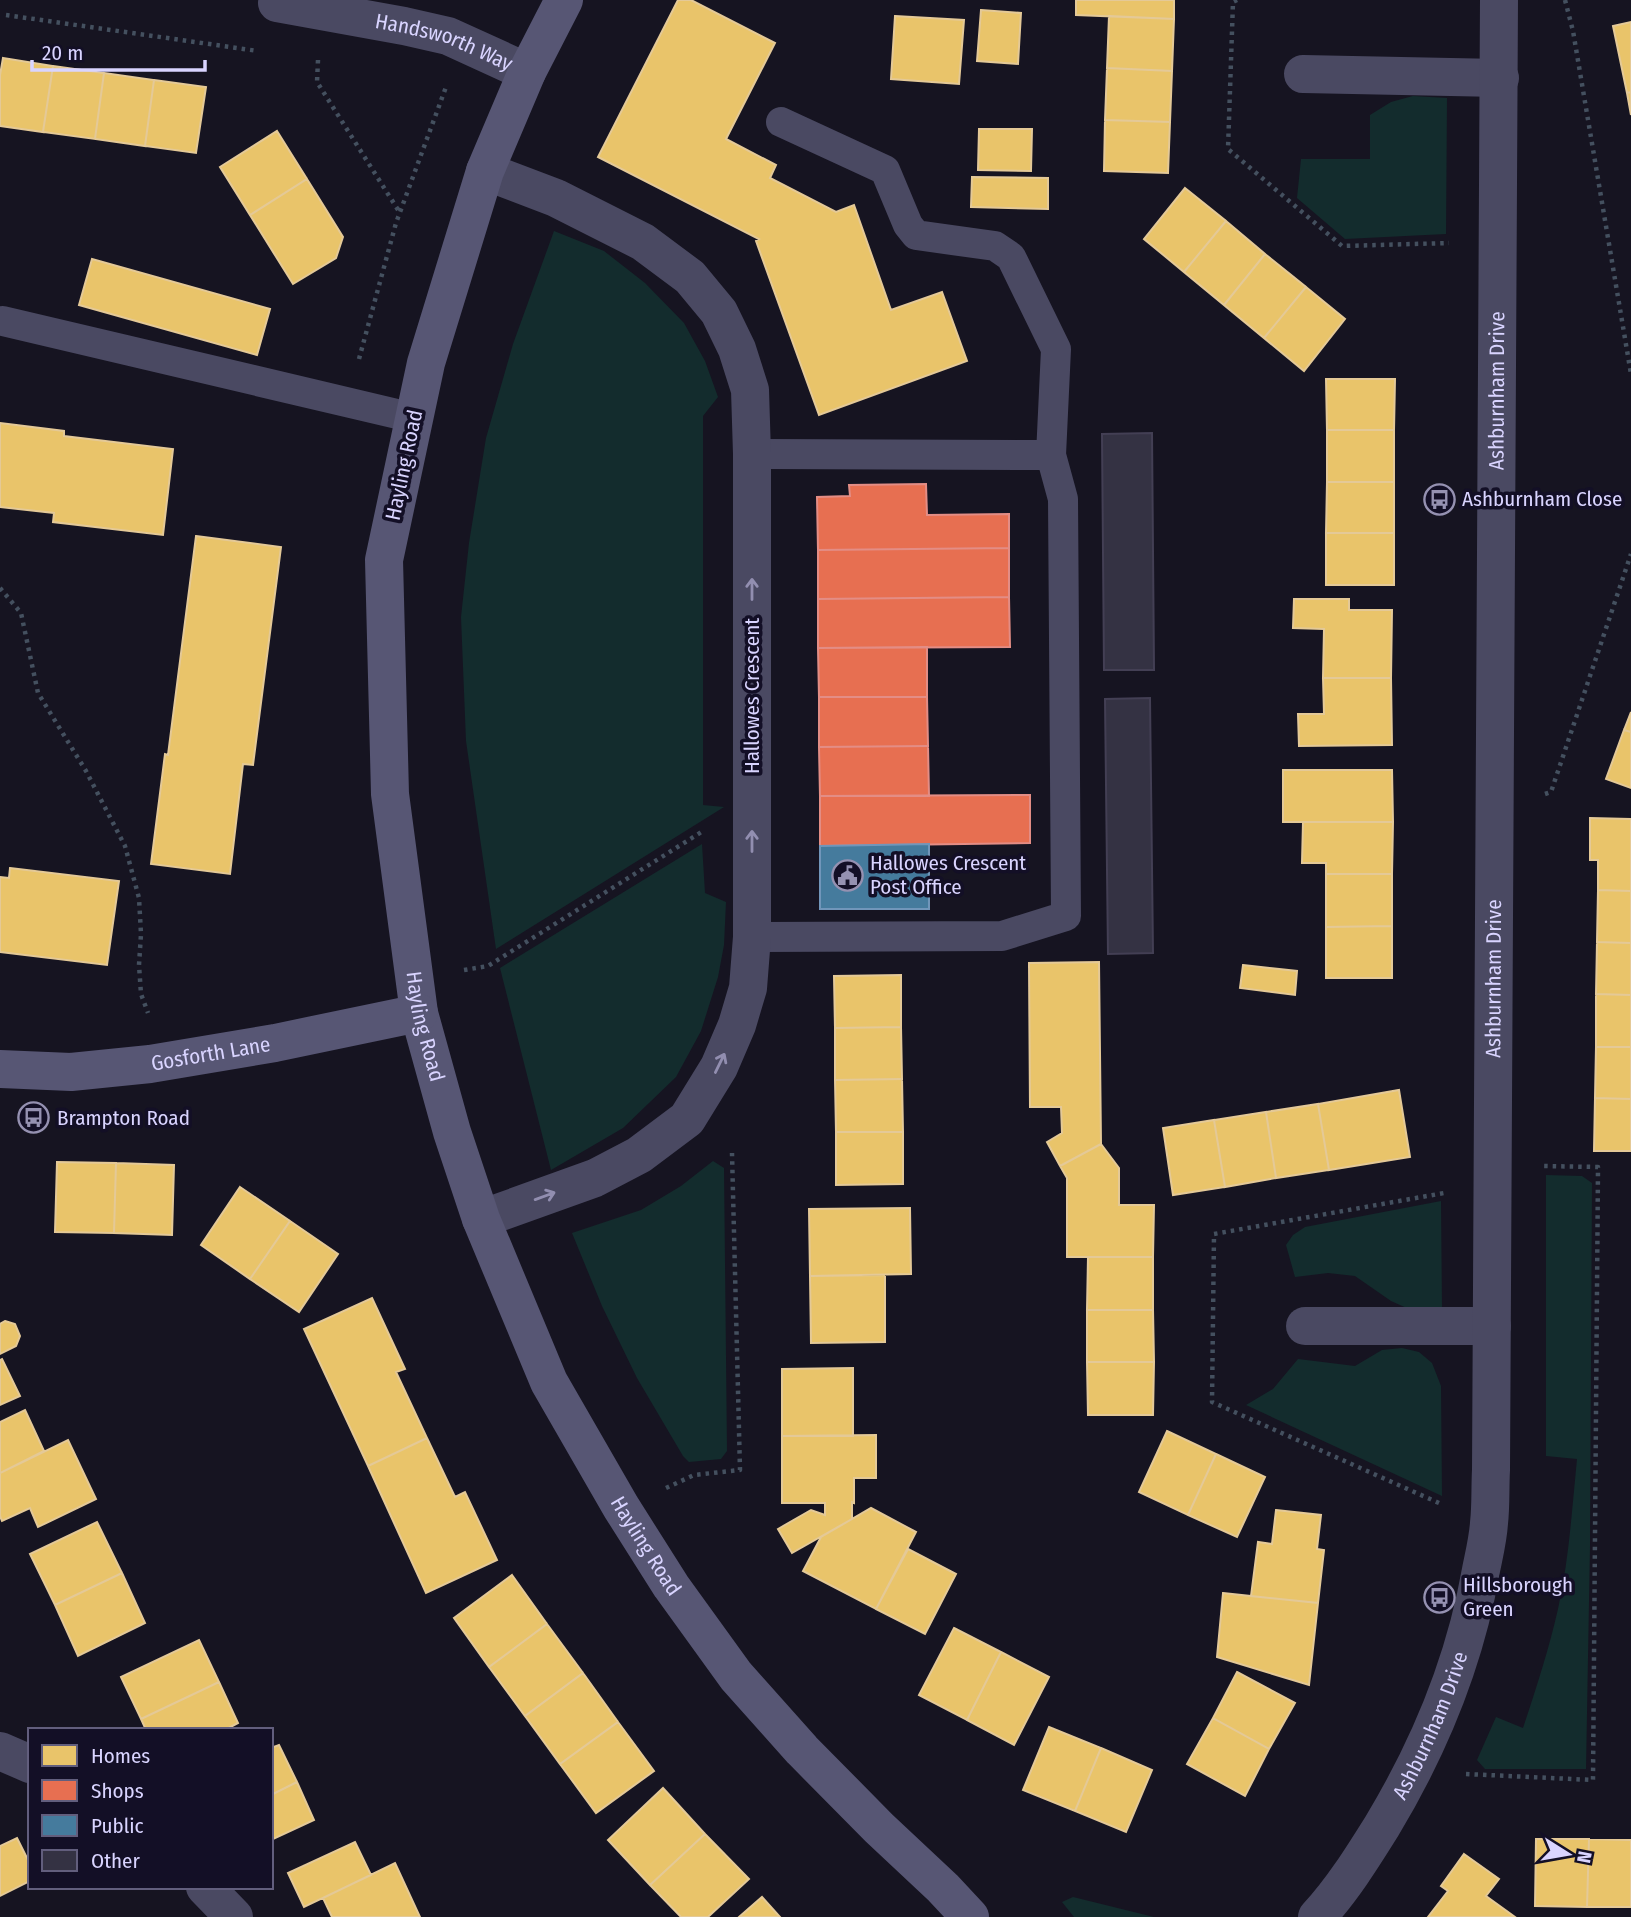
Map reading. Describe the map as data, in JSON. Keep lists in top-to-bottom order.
{
  "streets": {
    "street": [
      "Handsworth Way",
      "Ashburnham Drive",
      "Hayling Road",
      "Hallowes Crescent",
      "Gosforth Lane"
    ]
  },
  "crossings": [
    ["Handsworth Way", "Hayling Road"],
    ["Hayling Road", "Hallowes Crescent"],
    ["Hayling Road", "Gosforth Lane"]
  ],
  "one_way": ["Hallowes Crescent"],
  "places": {
    "bus stop": ["Ashburnham Close", "Brampton Road", "Hillsborough Green"],
    "public building": ["Hallowes Crescent Post Office"]
  },
  "legend": [
    "Homes",
    "Shops",
    "Public",
    "Other"
  ],
  "scale_bar": "20 m",
  "north": "right"
}
